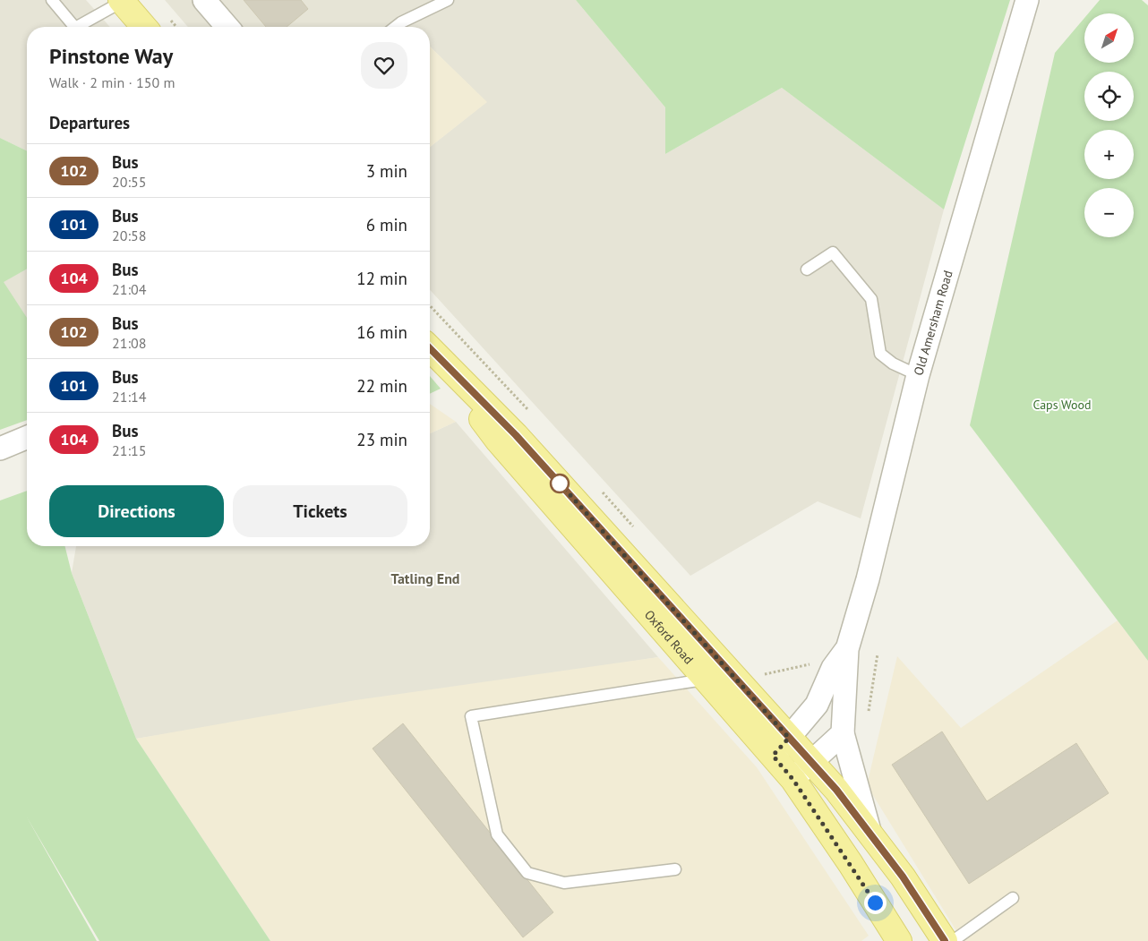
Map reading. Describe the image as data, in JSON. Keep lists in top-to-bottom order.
{
  "streets": {
    "main road": ["Oxford Road"],
    "street": ["Old Amersham Road"]
  },
  "crossings": [
    ["Old Amersham Road", "Oxford Road"]
  ],
  "districts": ["Tatling End"],
  "parks": ["Caps Wood"],
  "lines": ["bus line 102"],
  "north": "top right",
  "page": {
    "map_buttons": ["+", "−"],
    "heading": [
      ["Pinstone Way", "Walk · 2 min · 150 m"],
      "Departures"
    ],
    "list": [
      {
        "mark": "102",
        "name": "Bus",
        "note": "20:55",
        "value": "3 min"
      },
      {
        "mark": "101",
        "name": "Bus",
        "note": "20:58",
        "value": "6 min"
      },
      {
        "mark": "104",
        "name": "Bus",
        "note": "21:04",
        "value": "12 min"
      },
      {
        "mark": "102",
        "name": "Bus",
        "note": "21:08",
        "value": "16 min"
      },
      {
        "mark": "101",
        "name": "Bus",
        "note": "21:14",
        "value": "22 min"
      },
      {
        "mark": "104",
        "name": "Bus",
        "note": "21:15",
        "value": "23 min"
      }
    ],
    "buttons": ["Directions", "Tickets"]
  }
}
